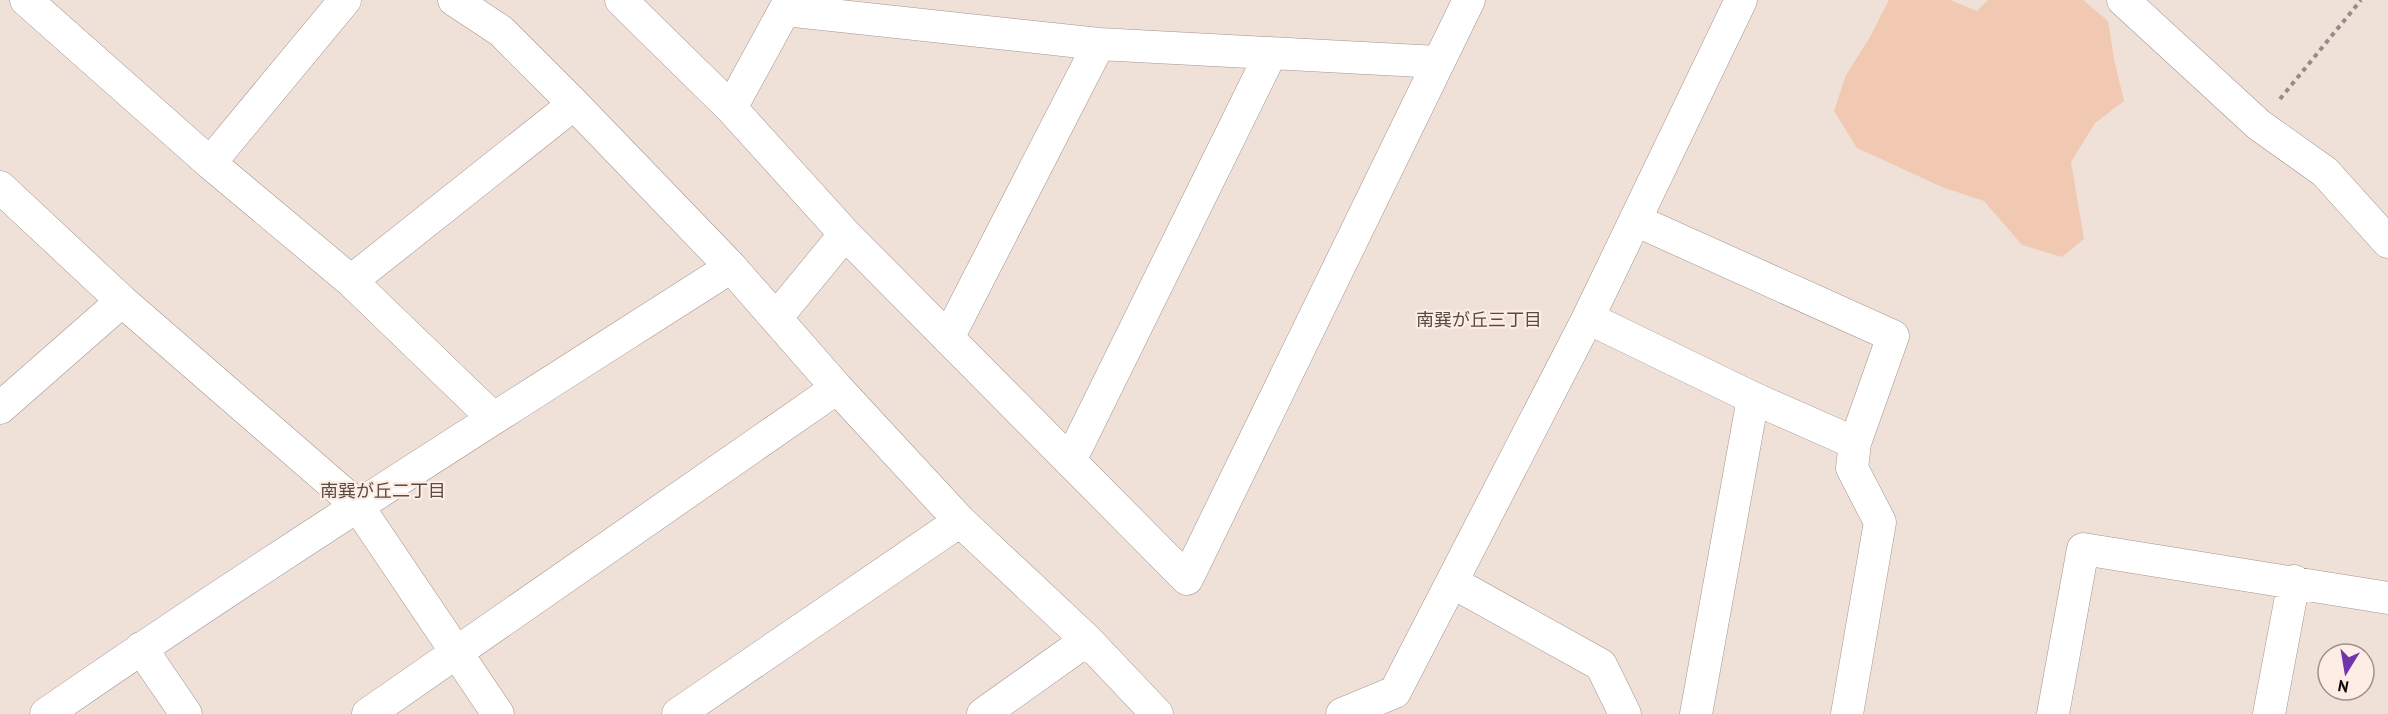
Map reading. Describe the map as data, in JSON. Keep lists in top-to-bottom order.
{
  "districts": ["南巽が丘三丁目", "南巽が丘二丁目"],
  "north": "bottom"
}
